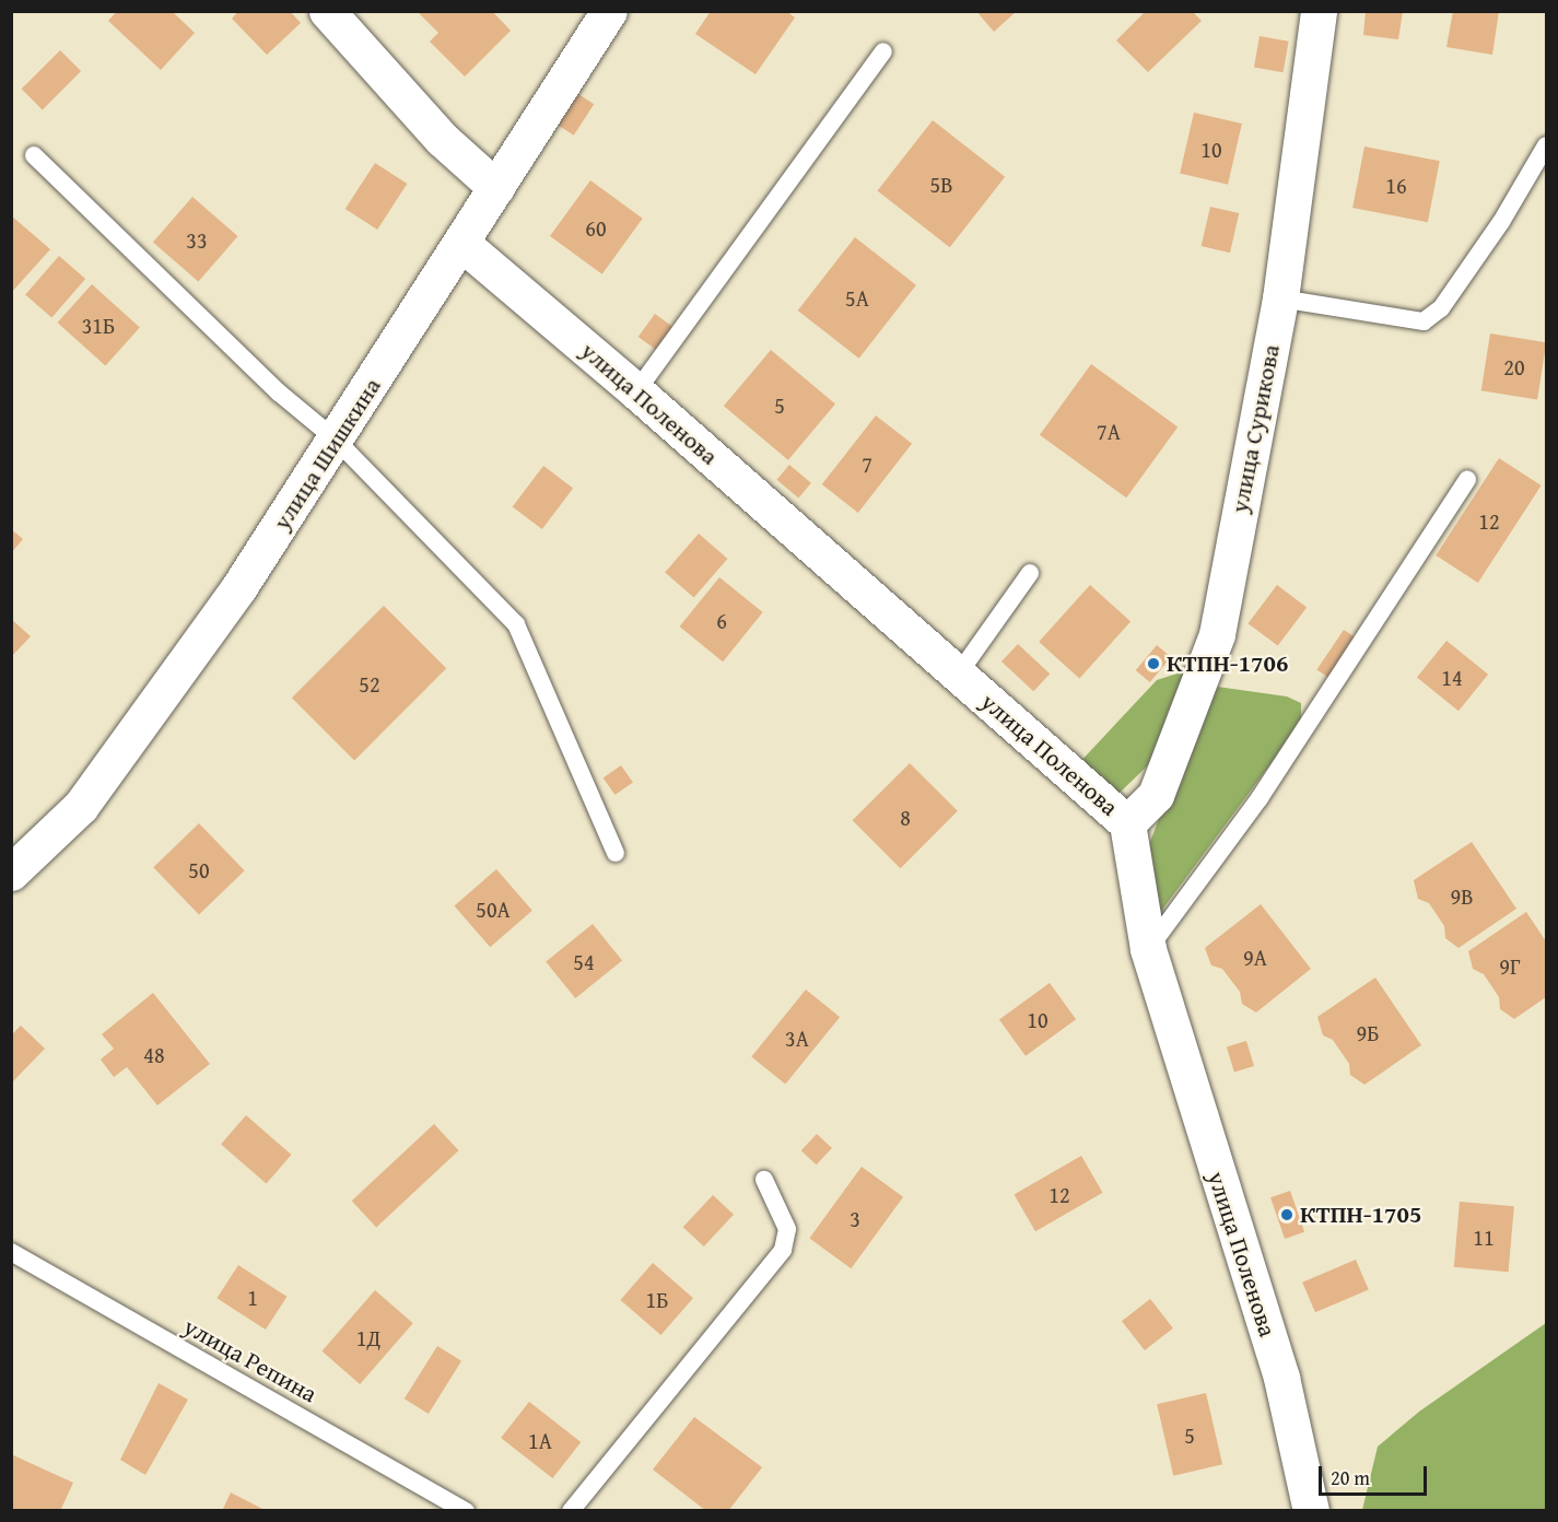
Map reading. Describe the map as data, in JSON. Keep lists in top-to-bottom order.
{
  "streets": {
    "street": ["улица Поленова", "улица Сурикова", "улица Шишкина"],
    "lane": ["улица Репина"]
  },
  "crossings": [
    ["улица Поленова", "улица Сурикова"],
    ["улица Поленова", "улица Шишкина"]
  ],
  "places": ["КТПН-1706", "КТПН-1705"],
  "house_numbers": [
    "10",
    "5В",
    "16",
    "60",
    "33",
    "5А",
    "31Б",
    "20",
    "5",
    "7А",
    "7",
    "12",
    "6",
    "14",
    "52",
    "8",
    "50",
    "9В",
    "50А",
    "9А",
    "54",
    "9Г",
    "10",
    "9Б",
    "3А",
    "48",
    "12",
    "3",
    "11",
    "1",
    "1Б",
    "1Д",
    "5",
    "1А"
  ],
  "scale_bar": "20 m"
}
